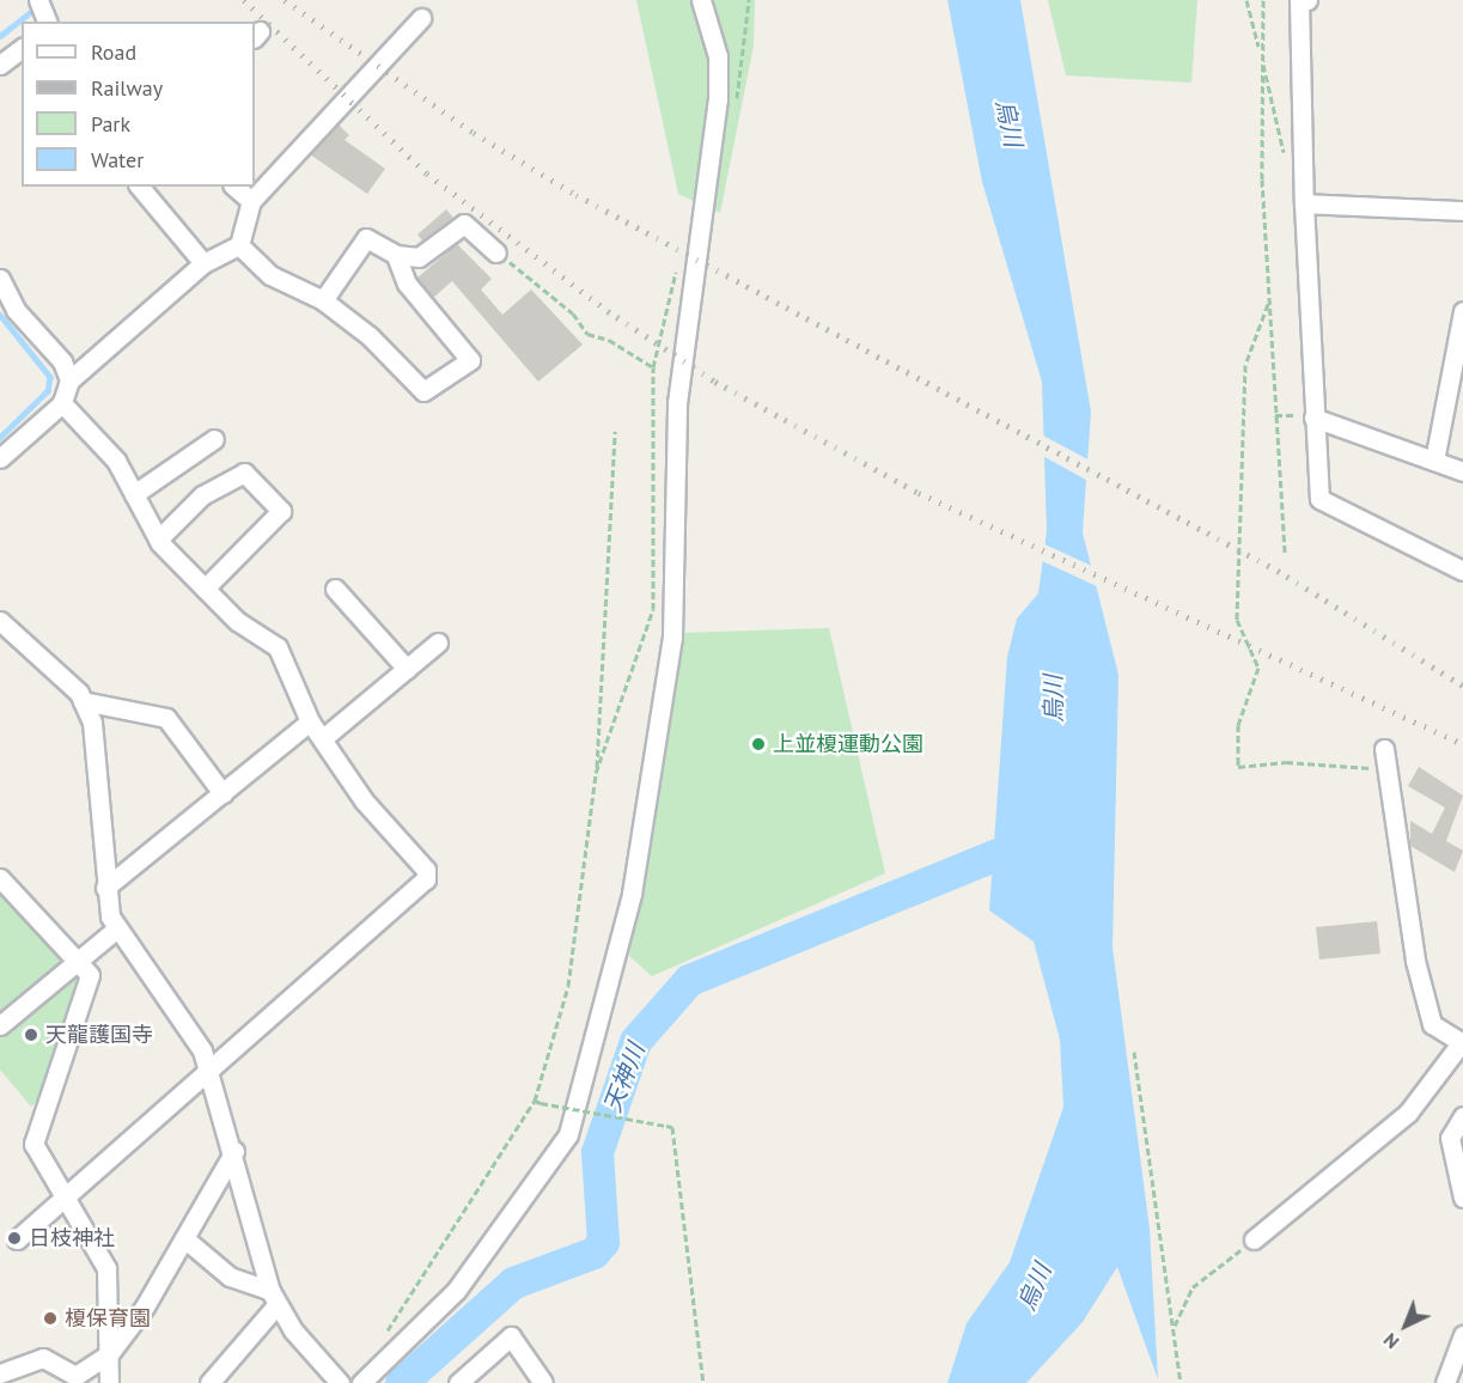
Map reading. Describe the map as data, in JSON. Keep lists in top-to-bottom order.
{
  "water": ["烏川", "天神川"],
  "places": [
    "上並榎運動公園",
    "天龍護国寺",
    "日枝神社",
    "榎保育園"
  ],
  "legend": [
    "Road",
    "Railway",
    "Park",
    "Water"
  ],
  "north": "bottom left"
}
